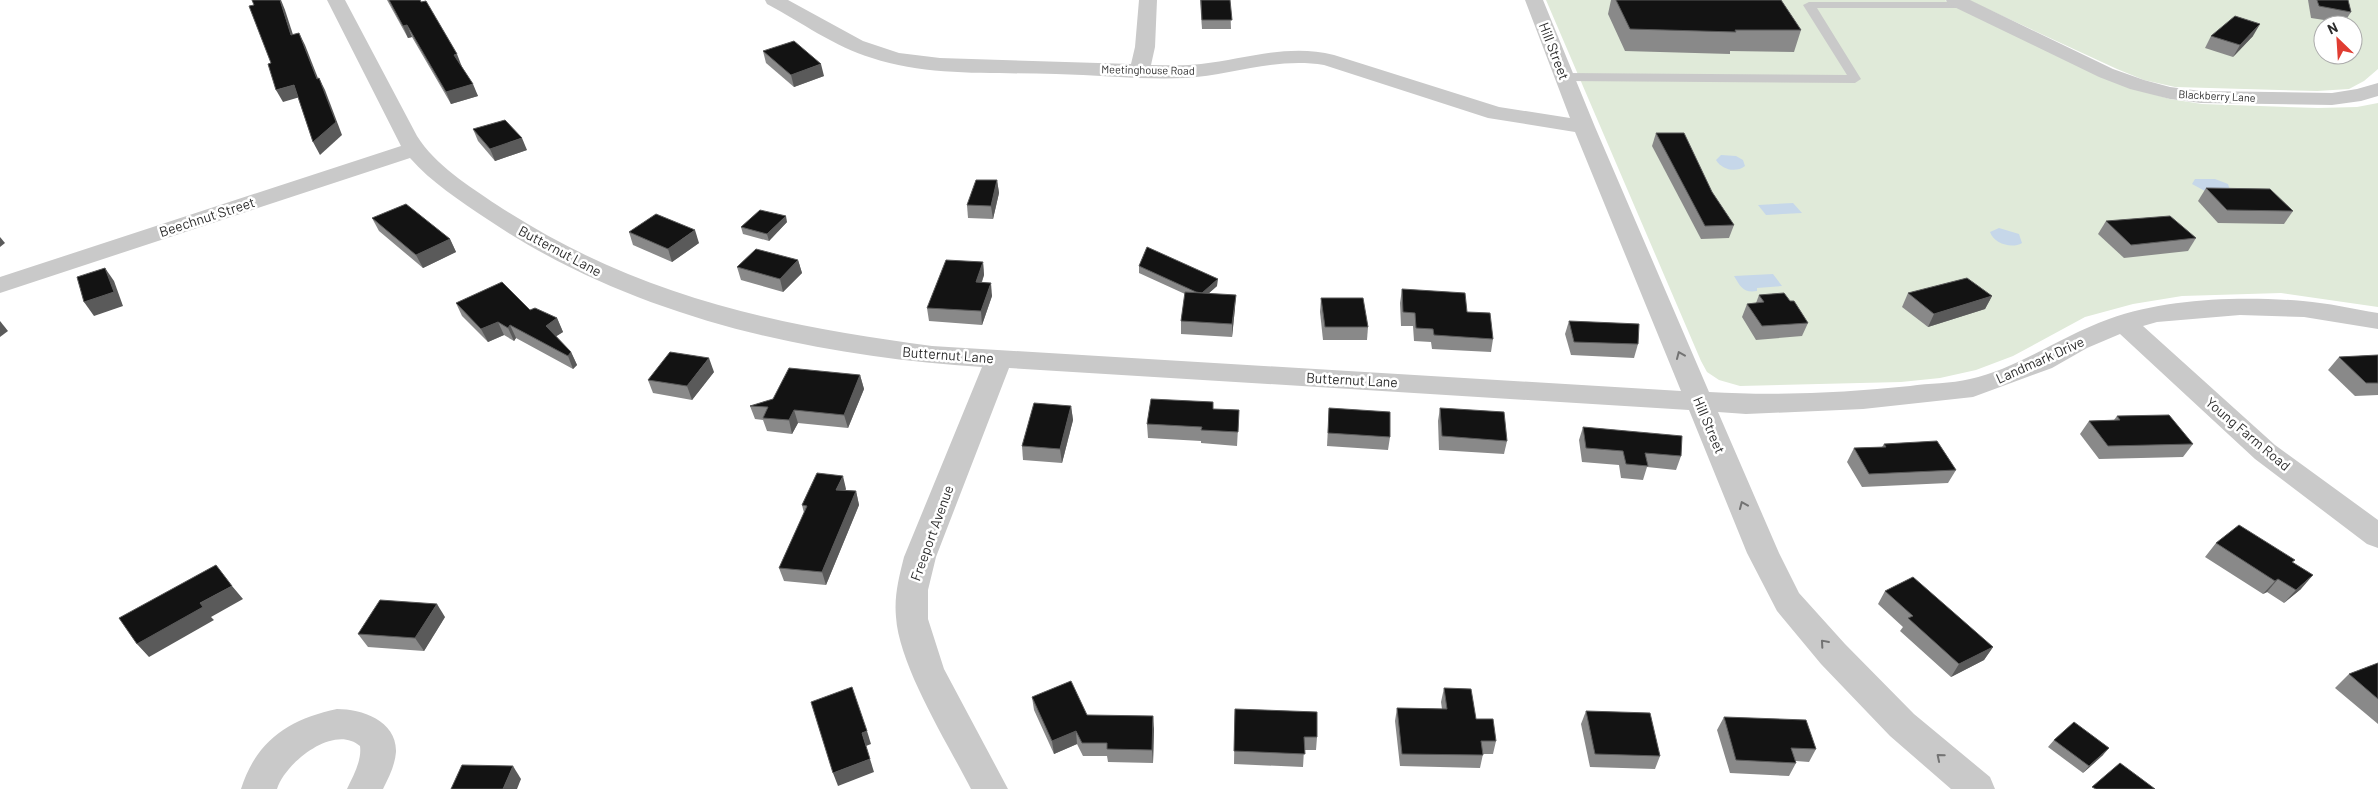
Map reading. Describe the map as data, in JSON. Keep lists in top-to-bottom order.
{
  "streets": {
    "street": [
      "Hill Street",
      "Meetinghouse Road",
      "Blackberry Lane",
      "Beechnut Street",
      "Butternut Lane",
      "Landmark Drive",
      "Young Farm Road",
      "Freeport Avenue"
    ]
  },
  "crossings": [
    ["Hill Street", "Meetinghouse Road"],
    ["Hill Street", "Butternut Lane"],
    ["Hill Street", "Landmark Drive"],
    ["Beechnut Street", "Butternut Lane"],
    ["Butternut Lane", "Landmark Drive"],
    ["Butternut Lane", "Freeport Avenue"],
    ["Landmark Drive", "Young Farm Road"]
  ],
  "one_way": ["Hill Street"],
  "north": "top left"
}
